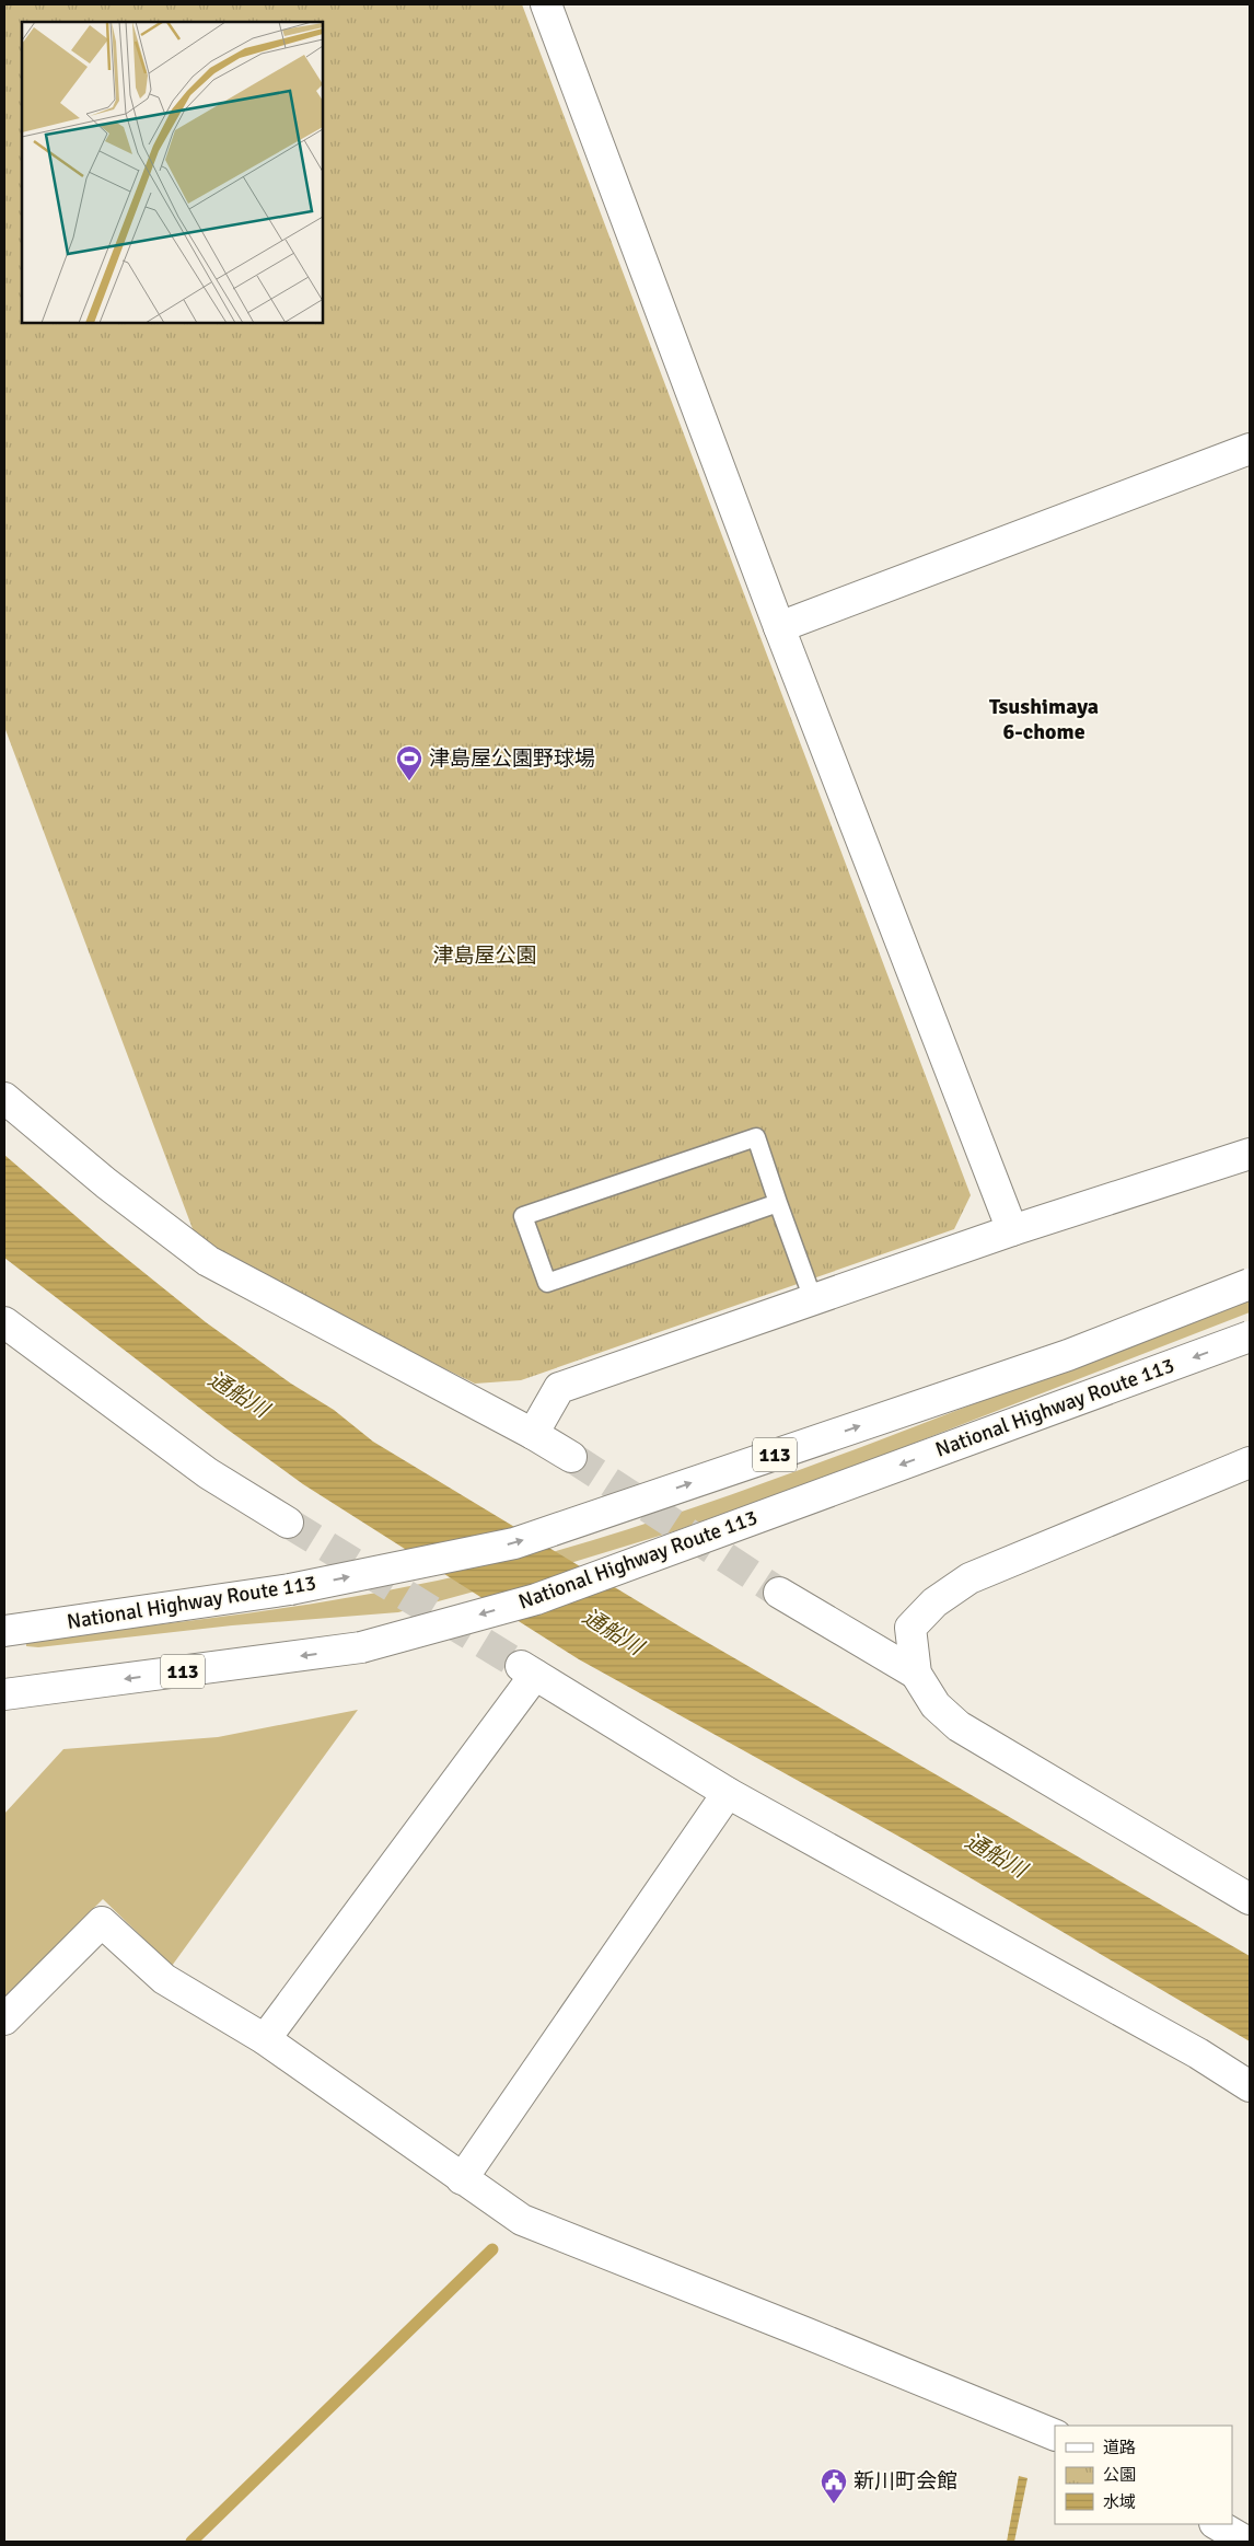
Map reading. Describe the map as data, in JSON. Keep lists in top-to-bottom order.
{
  "streets": {
    "main road": ["National Highway Route 113", "113"]
  },
  "districts": ["Tsushimaya 6-chome"],
  "water": ["通船川"],
  "parks": ["津島屋公園"],
  "places": {
    "sports": ["津島屋公園野球場"],
    "public building": ["新川町会館"]
  },
  "legend": ["道路", "公園", "水域"]
}
